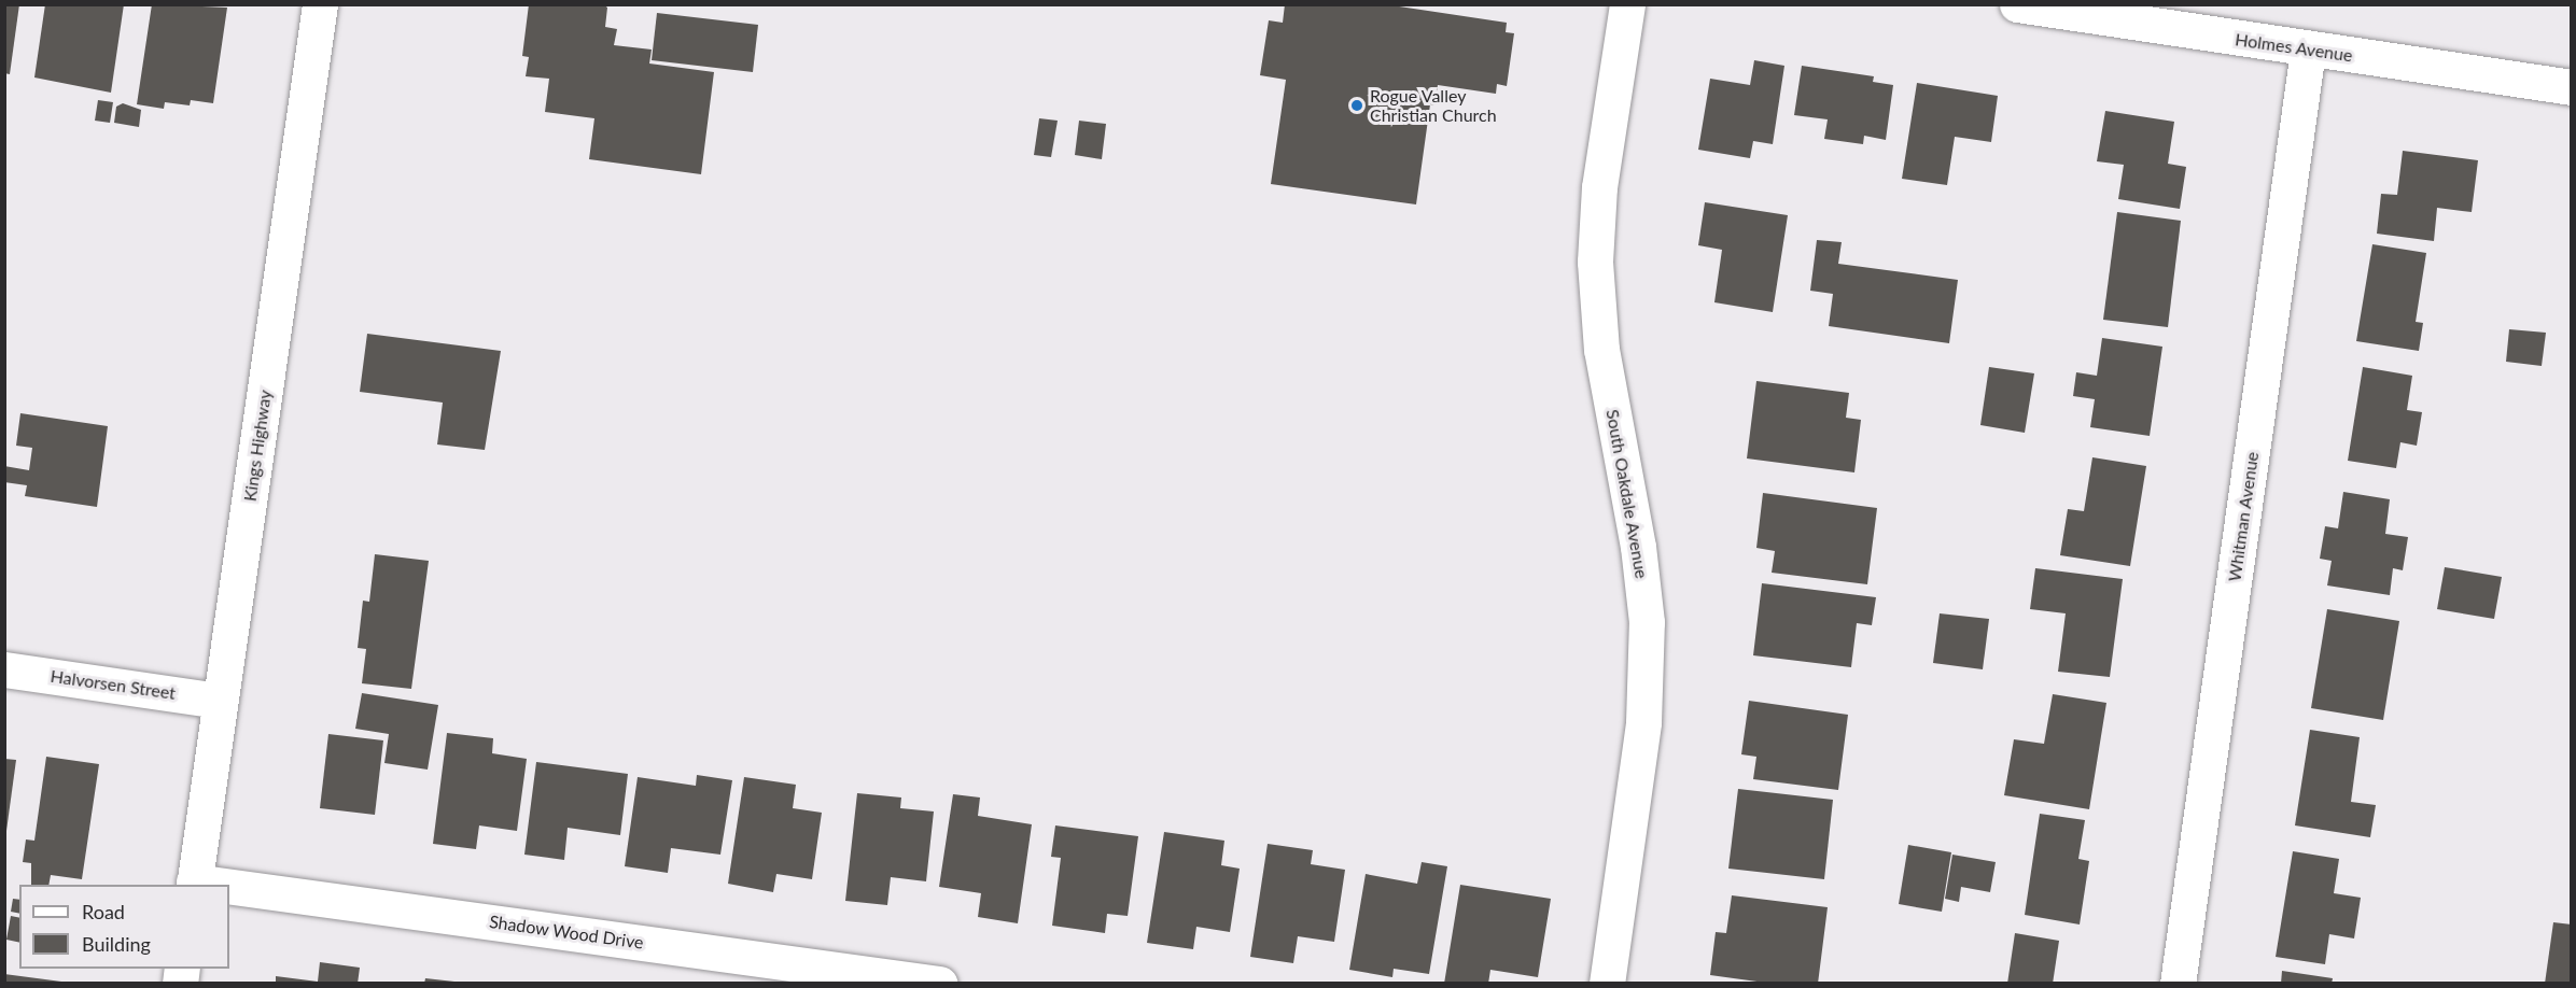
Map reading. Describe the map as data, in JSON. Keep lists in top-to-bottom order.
{
  "streets": {
    "street": [
      "Holmes Avenue",
      "Kings Highway",
      "South Oakdale Avenue",
      "Whitman Avenue",
      "Halvorsen Street",
      "Shadow Wood Drive"
    ]
  },
  "crossings": [
    ["Holmes Avenue", "Whitman Avenue"],
    ["Kings Highway", "Halvorsen Street"]
  ],
  "places": ["Rogue Valley Christian Church"],
  "legend": ["Road", "Building"]
}
